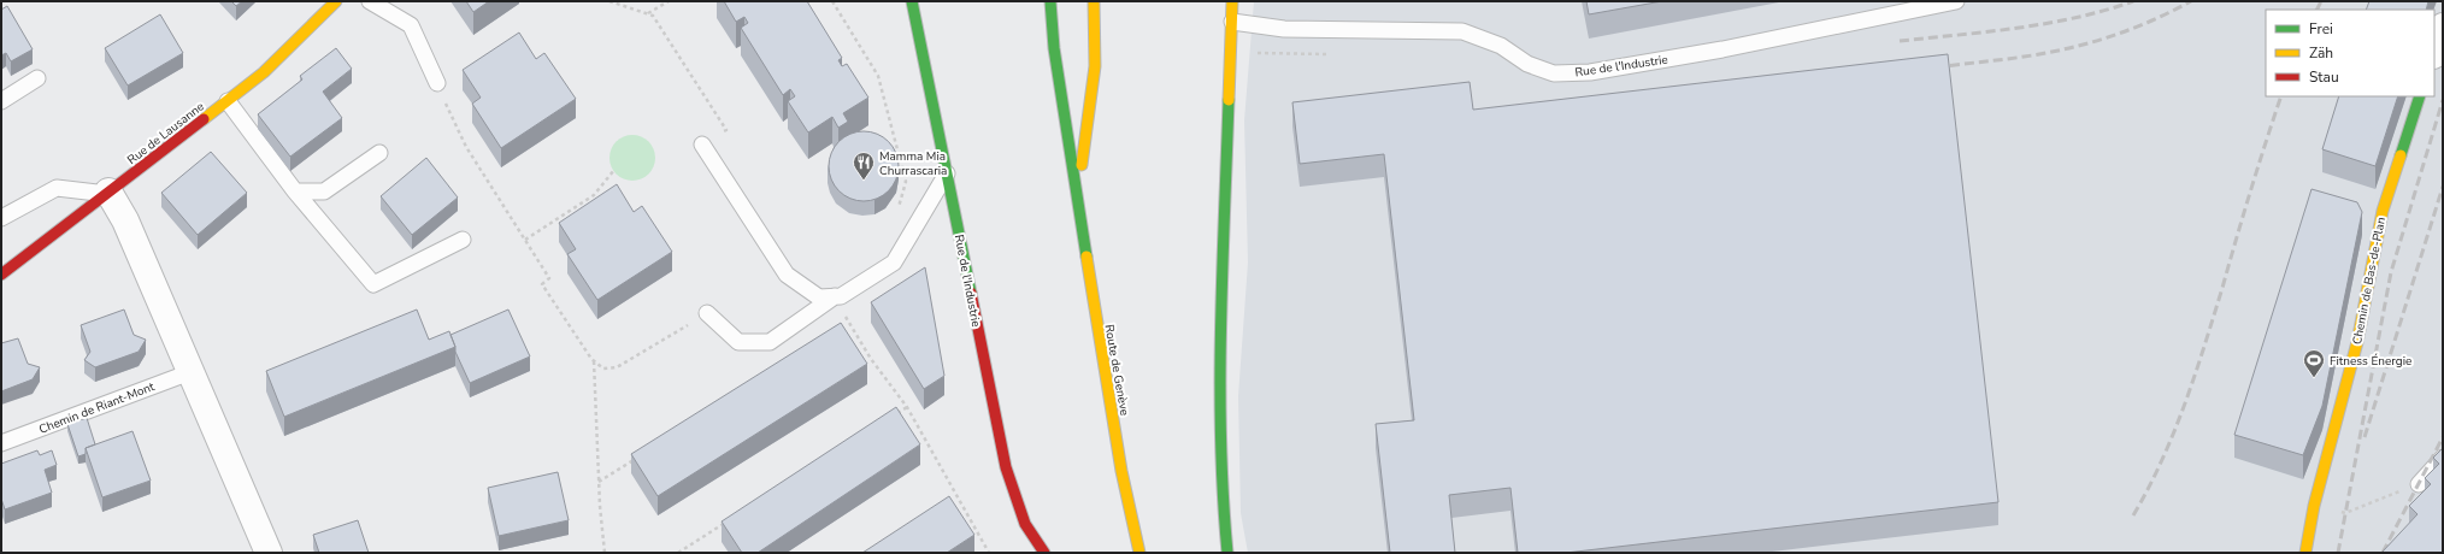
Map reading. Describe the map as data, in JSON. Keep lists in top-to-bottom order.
{
  "streets": {
    "street": [
      "Rue de l'Industrie",
      "Rue de Lausanne",
      "Chemin de Bas-de-Plan",
      "Route de Genève"
    ],
    "lane": ["Chemin de Riant-Mont"]
  },
  "places": {
    "restaurant": ["Mamma Mia Churrascaria"],
    "sports": ["Fitness Énergie"]
  },
  "legend": ["Frei", "Zäh", "Stau"]
}
